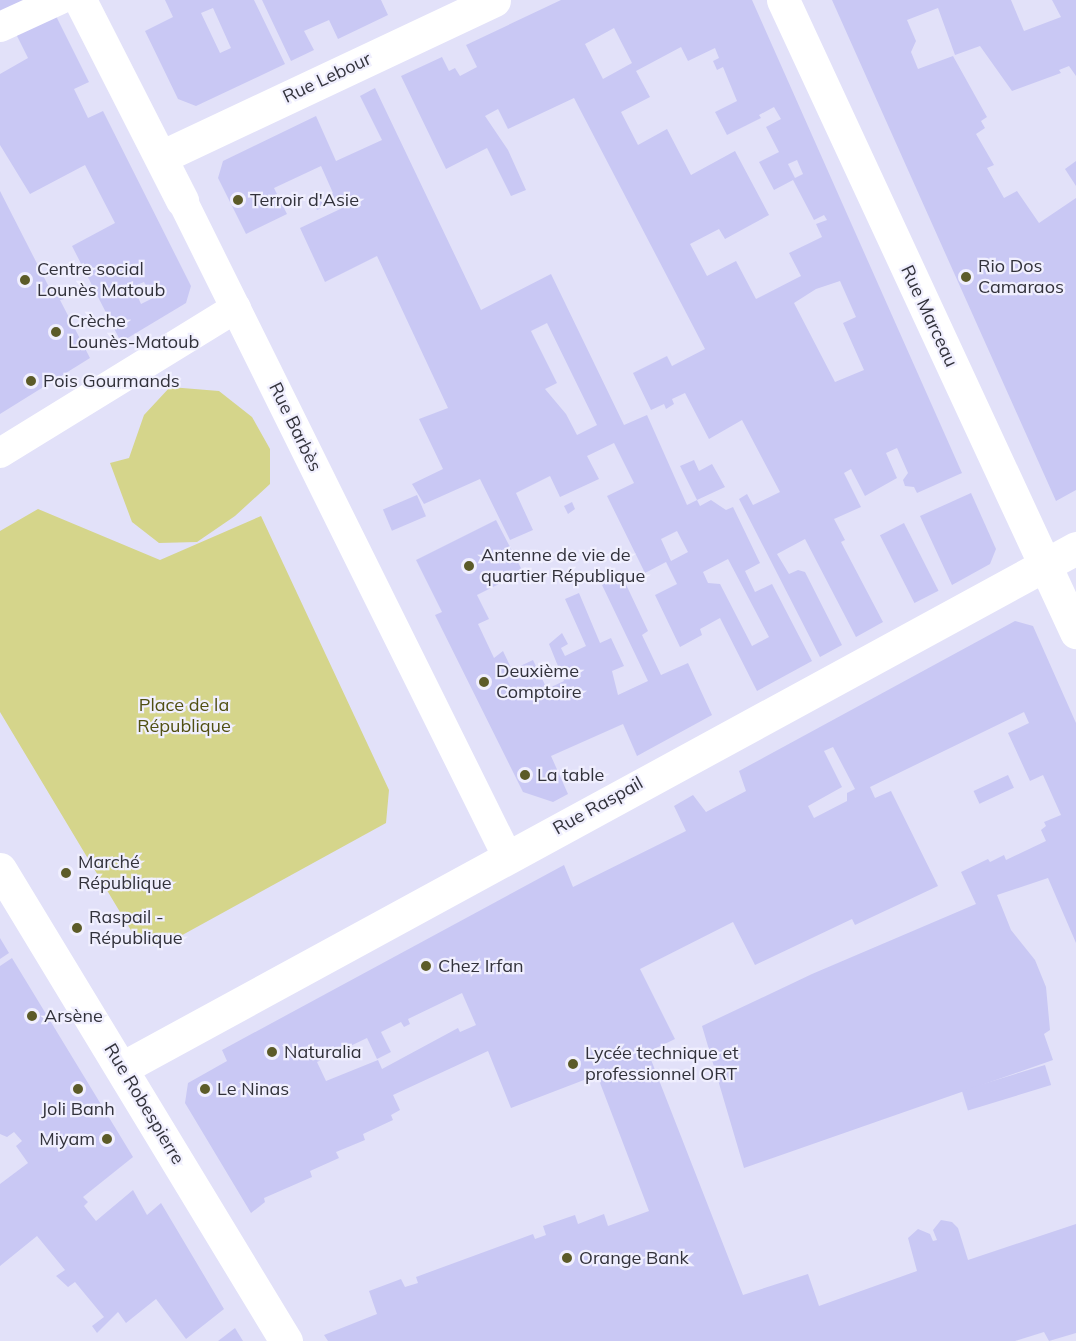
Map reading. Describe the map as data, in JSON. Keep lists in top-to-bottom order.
{
  "streets": {
    "street": [
      "Rue Lebour",
      "Rue Marceau",
      "Rue Barbès",
      "Rue Raspail",
      "Rue Robespierre"
    ]
  },
  "crossings": [
    ["Rue Lebour", "Rue Barbès"],
    ["Rue Marceau", "Rue Raspail"],
    ["Rue Barbès", "Rue Raspail"],
    ["Rue Raspail", "Rue Robespierre"]
  ],
  "parks": ["Place de la République"],
  "places": [
    "Terroir d'Asie",
    "Rio Dos Camaraos",
    "Centre social Lounès Matoub",
    "Crèche Lounès-Matoub",
    "Pois Gourmands",
    "Antenne de vie de quartier République",
    "Deuxième Comptoire",
    "La table",
    "Marché République",
    "Raspail - République",
    "Chez Irfan",
    "Arsène",
    "Naturalia",
    "Lycée technique et professionnel ORT",
    "Joli Banh",
    "Le Ninas",
    "Miyam",
    "Orange Bank"
  ]
}
